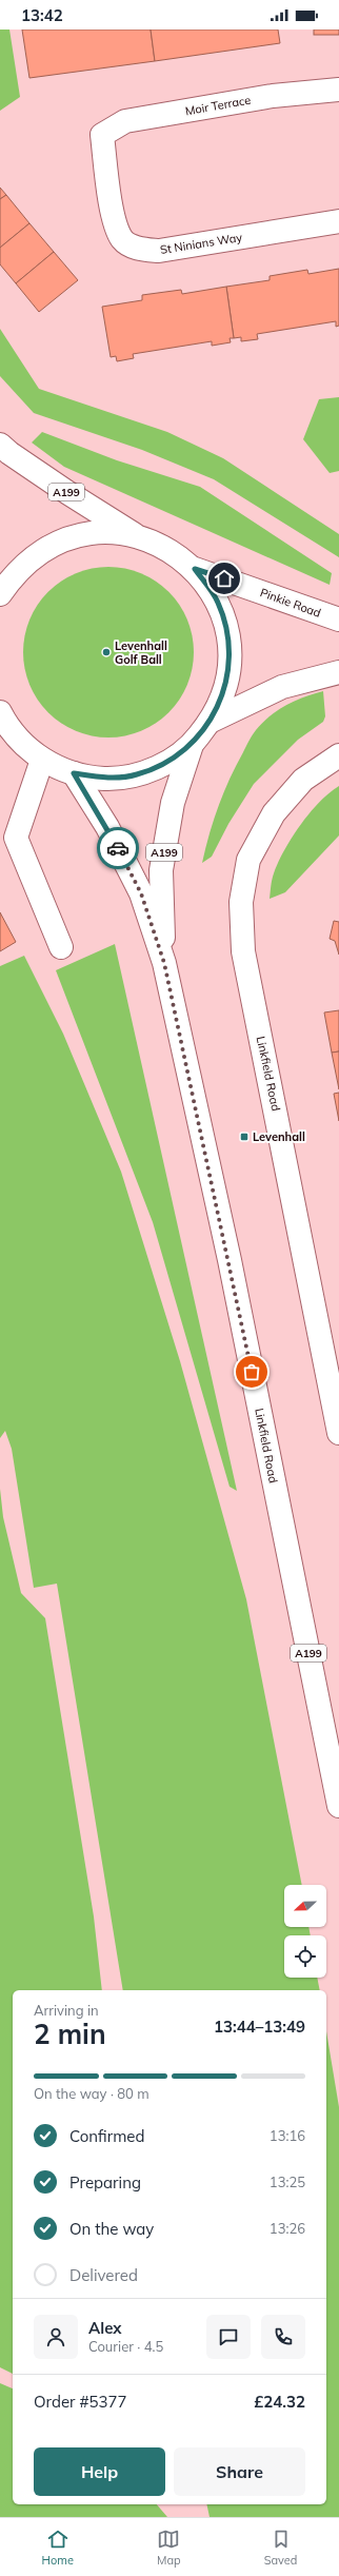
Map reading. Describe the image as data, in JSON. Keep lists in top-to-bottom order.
{
  "streets": {
    "main road": [
      "Moir Terrace",
      "St Ninians Way",
      "A199",
      "Pinkie Road",
      "Linkfield Road"
    ]
  },
  "crossings": [
    ["Moir Terrace", "St Ninians Way"],
    ["A199", "Pinkie Road"],
    ["A199", "Linkfield Road"]
  ],
  "places": {
    "other": ["Levenhall Golf Ball"],
    "transit": ["Levenhall"]
  },
  "north": "left",
  "page": {
    "status": "13:42",
    "heading": ["2 min", "Arriving in", "13:44–13:49"],
    "panel": [
      "Alex",
      "Courier · 4.5",
      "Order #5377",
      "£24.32"
    ],
    "bar": "On the way · 80 m",
    "list": [
      ["Confirmed", "13:16"],
      ["Preparing", "13:25"],
      ["On the way", "13:26"],
      "Delivered"
    ],
    "buttons": ["Help", "Share"],
    "tabs": ["Home", "Map", "Saved"]
  }
}
